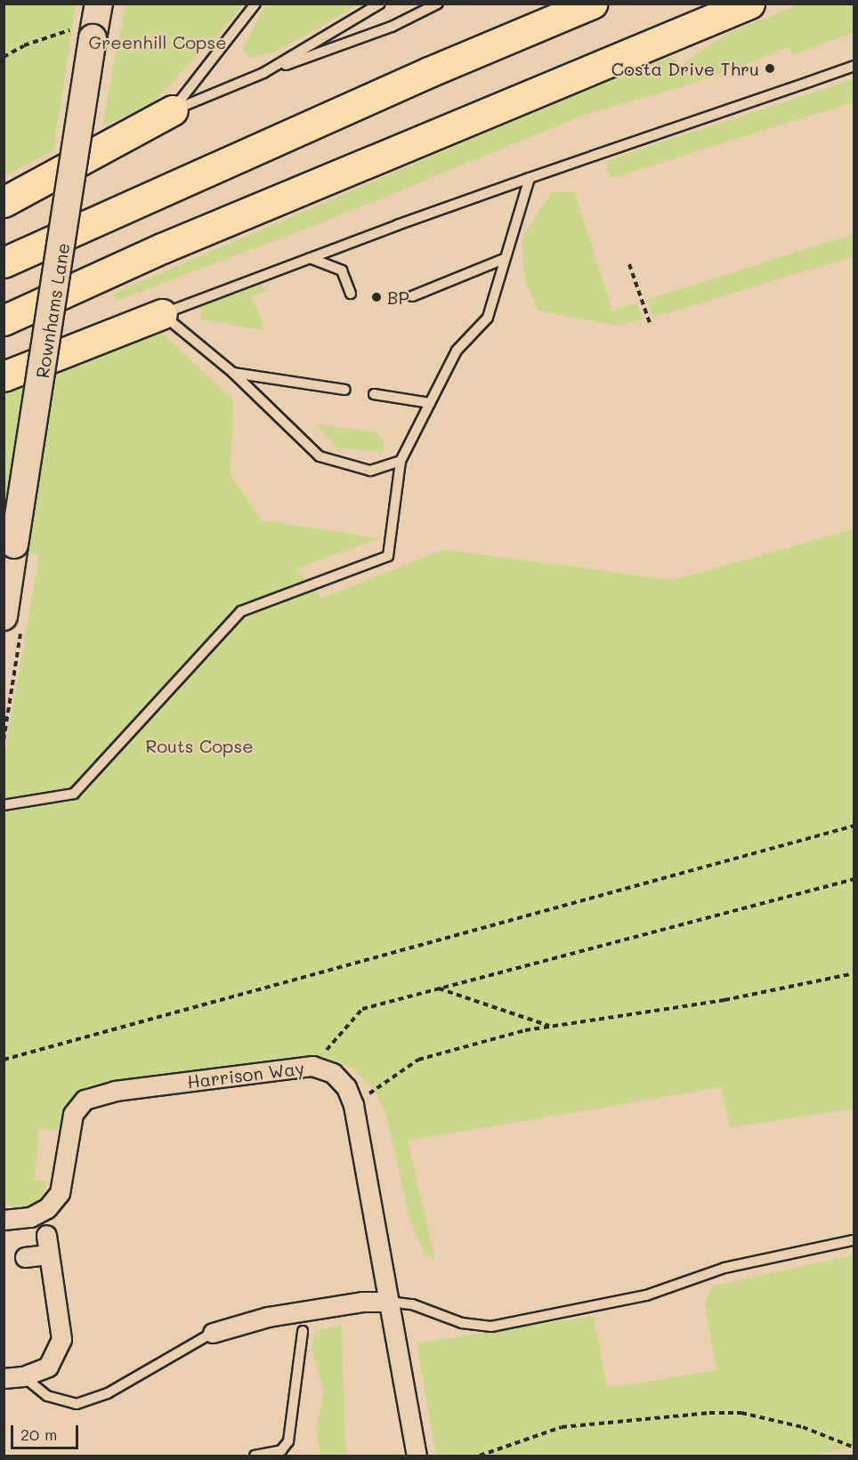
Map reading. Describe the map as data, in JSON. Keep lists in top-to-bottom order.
{
  "streets": {
    "street": ["Rownhams Lane", "Harrison Way"]
  },
  "parks": ["Greenhill Copse", "Routs Copse"],
  "places": ["Costa Drive Thru", "BP"],
  "scale_bar": "20 m"
}
